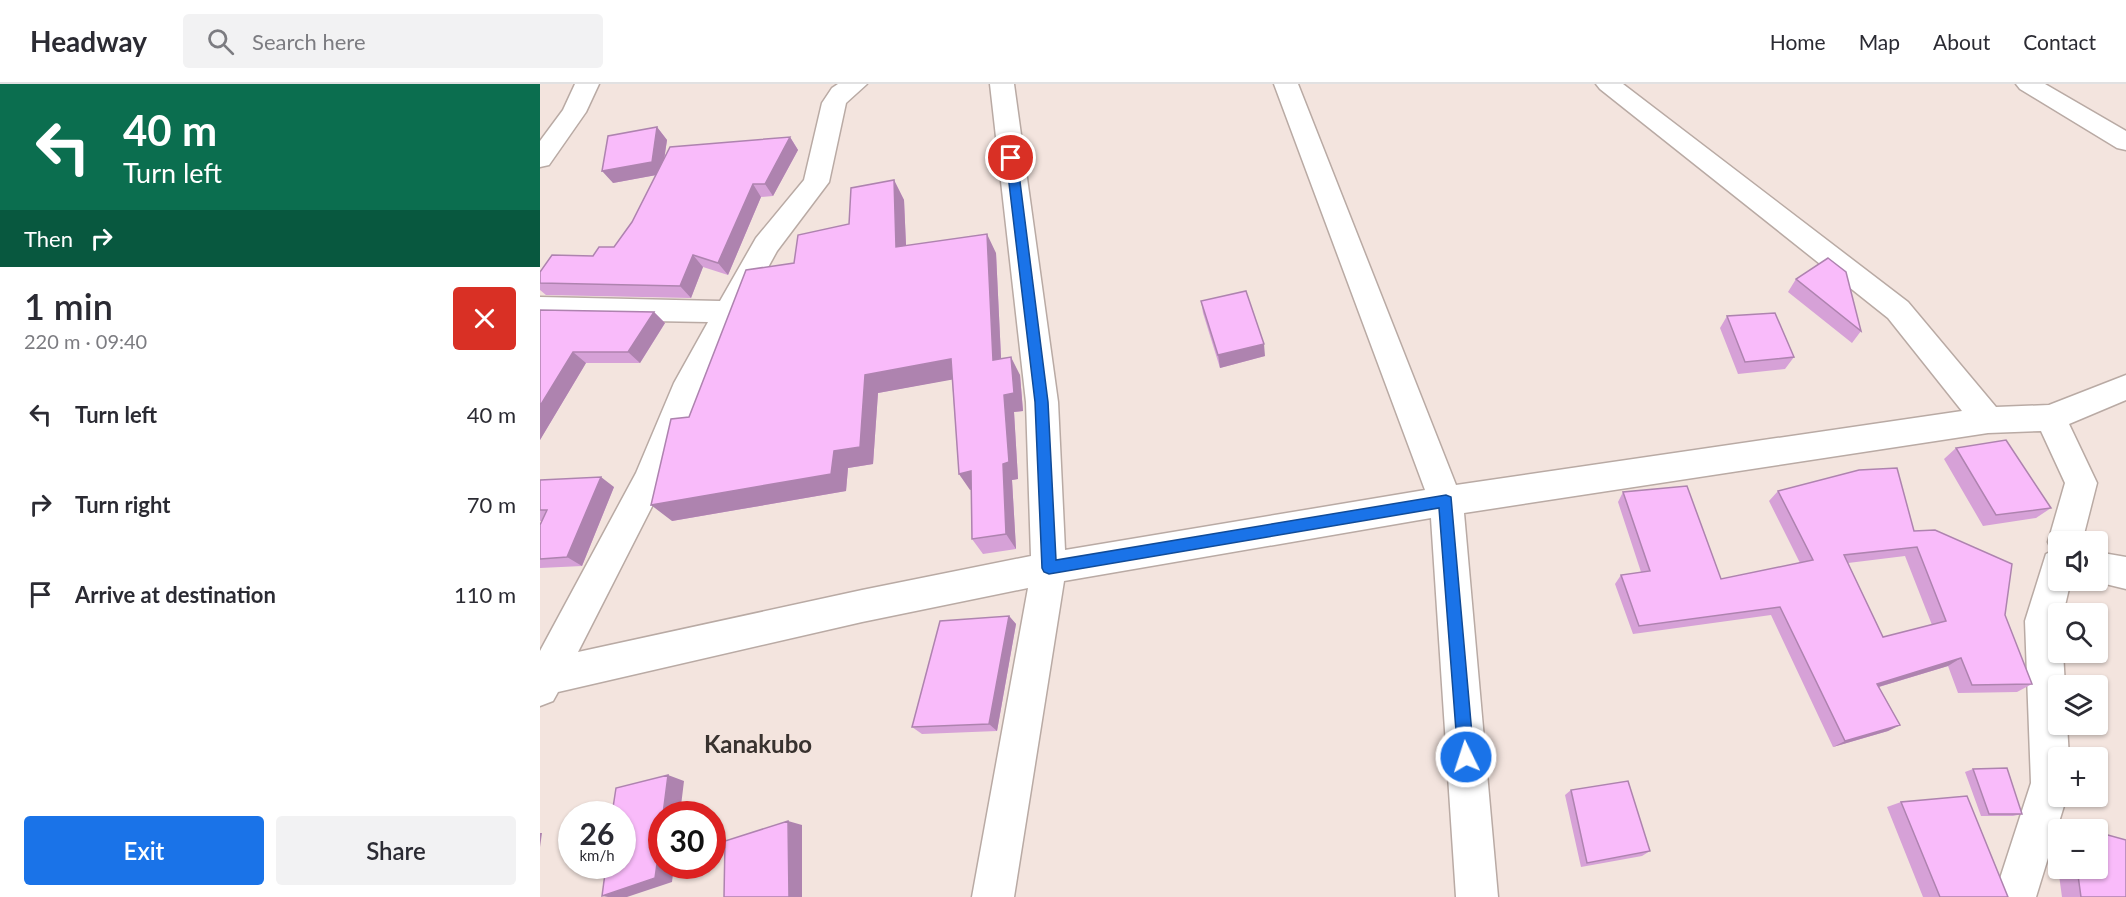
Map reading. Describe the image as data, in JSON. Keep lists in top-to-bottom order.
{
  "districts": ["Kanakubo"],
  "page": {
    "header": "Headway",
    "search": "Search here",
    "nav": [
      "Home",
      "Map",
      "About",
      "Contact"
    ],
    "turn": ["40 m", "Turn left"],
    "then": "Then",
    "heading": ["1 min", "220 m · 09:40"],
    "list": [
      {
        "name": "Turn left",
        "value": "40 m"
      },
      {
        "name": "Turn right",
        "value": "70 m"
      },
      {
        "name": "Arrive at destination",
        "value": "110 m"
      }
    ],
    "map_buttons": ["+", "−"],
    "speed": "26 km/h",
    "limit": "30",
    "buttons": ["Exit", "Share"]
  }
}
